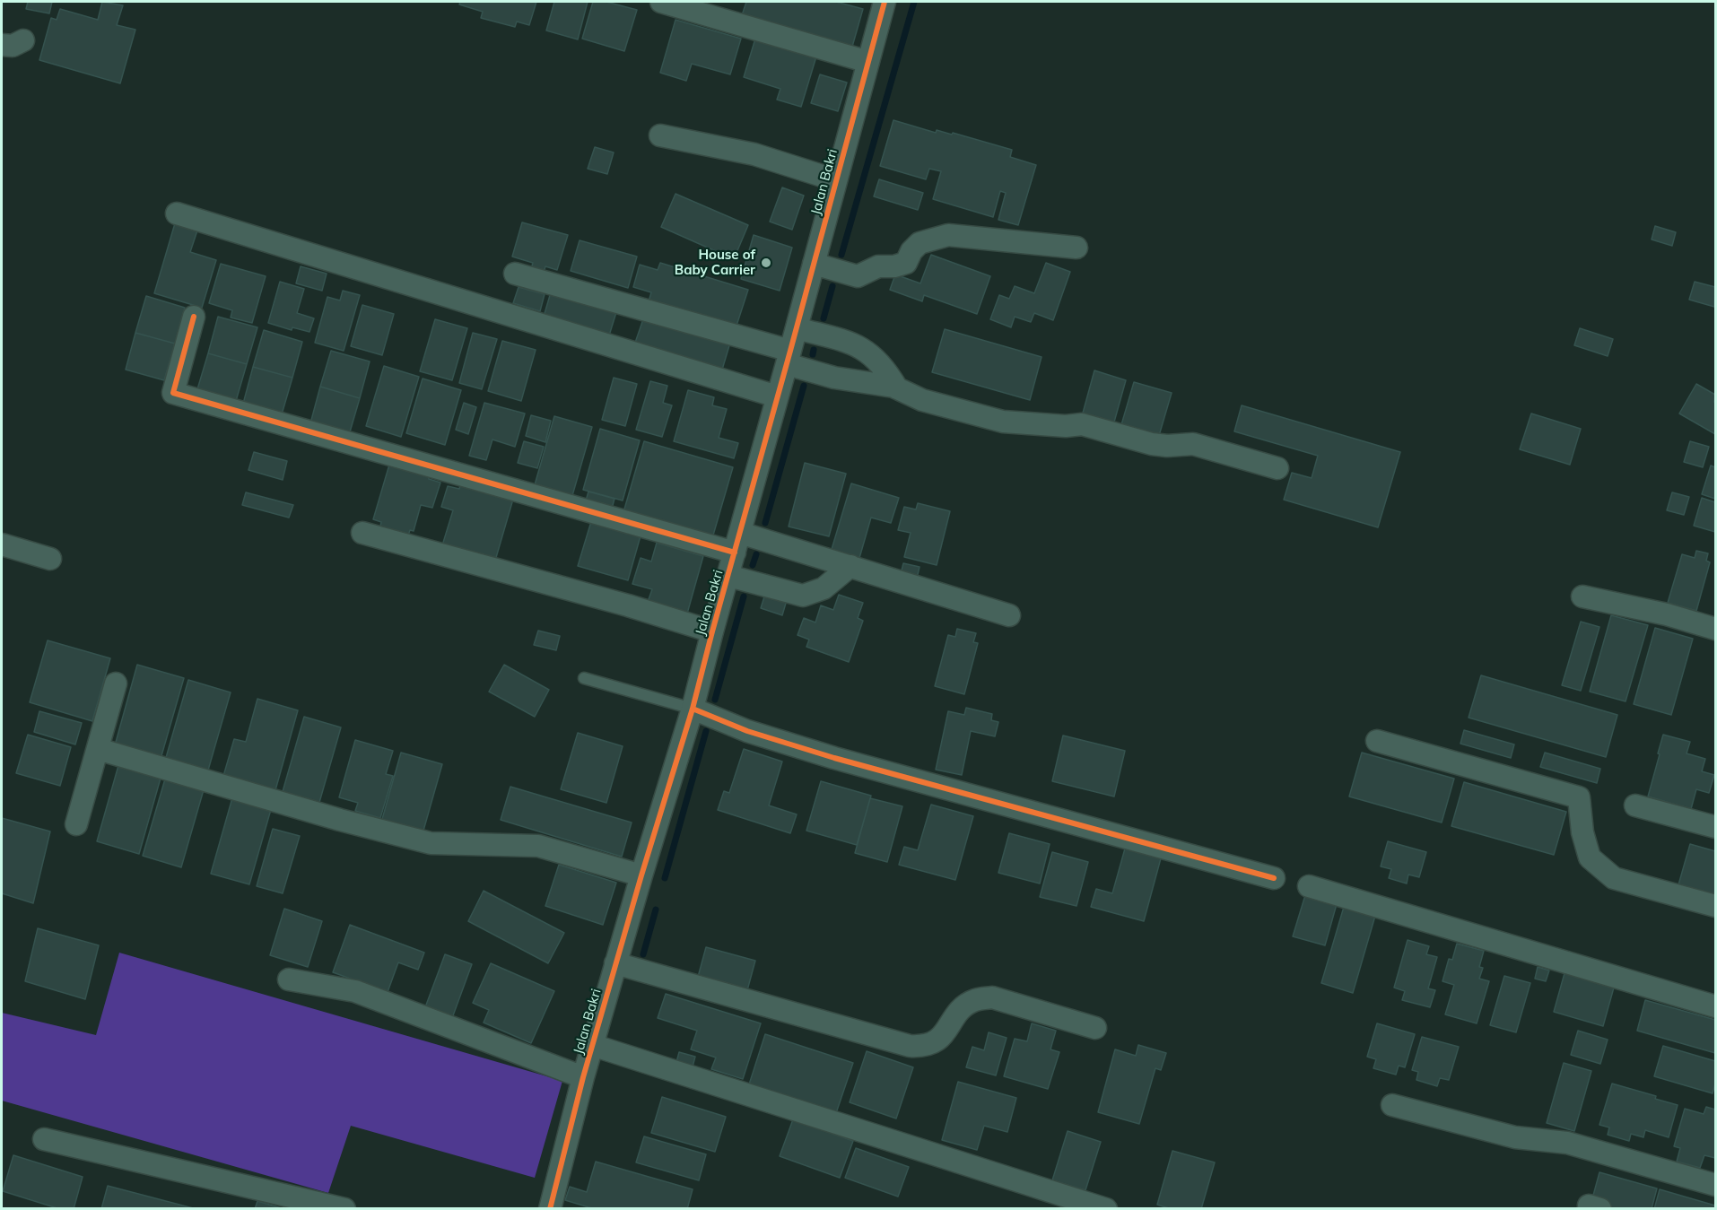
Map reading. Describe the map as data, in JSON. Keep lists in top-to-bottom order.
{
  "streets": {
    "street": ["Jalan Bakri"]
  },
  "places": ["House of Baby Carrier"]
}
